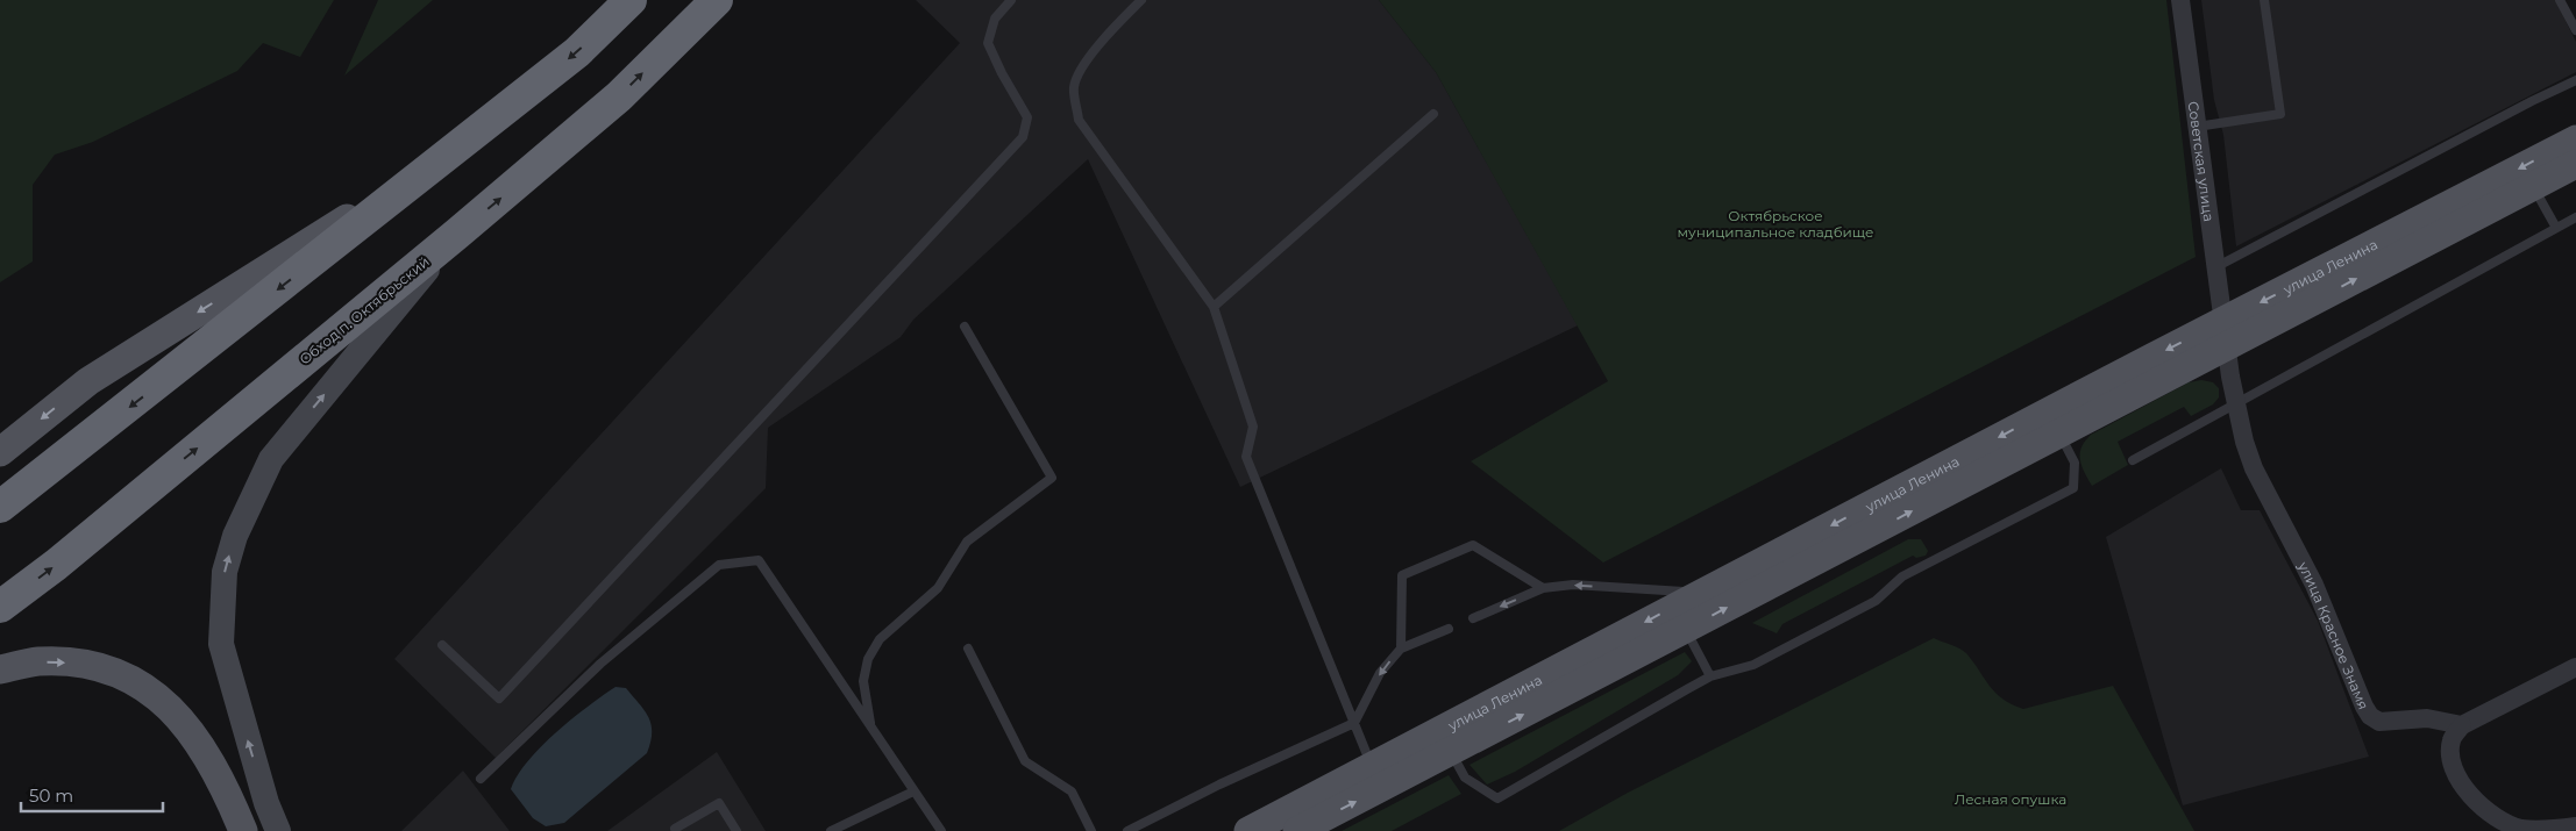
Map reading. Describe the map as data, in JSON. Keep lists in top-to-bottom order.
{
  "streets": {
    "highway": ["Обход п. Октябрьский"],
    "main road": ["улица Ленина"],
    "street": ["Советская улица", "улица Красное Знамя"]
  },
  "crossings": [
    ["Советская улица", "улица Ленина"],
    ["Советская улица", "улица Красное Знамя"],
    ["улица Ленина", "улица Красное Знамя"]
  ],
  "parks": ["Октябрьское муниципальное кладбище", "Лесная опушка"],
  "scale_bar": "50 m"
}
